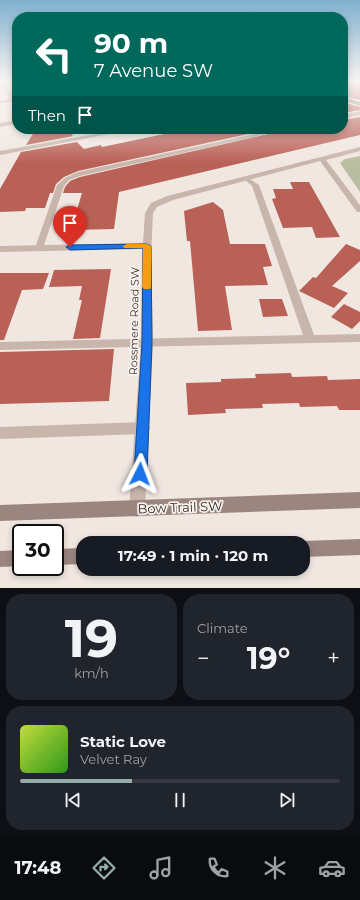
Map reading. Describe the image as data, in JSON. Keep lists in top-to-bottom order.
{
  "streets": {
    "main road": ["Bow Trail SW"],
    "street": ["Rossmere Road SW"]
  },
  "crossings": [
    ["Rossmere Road SW", "Bow Trail SW"]
  ],
  "page": {
    "turn": ["90 m", "7 Avenue SW"],
    "then": "Then",
    "limit": "30",
    "trip": "17:49 · 1 min · 120 m",
    "tile": [
      ["19", "km/h"],
      "Climate"
    ],
    "heat": ["−", "19°", "+"],
    "song": ["Static Love", "Velvet Ray"],
    "tabs": "17:48"
  }
}
